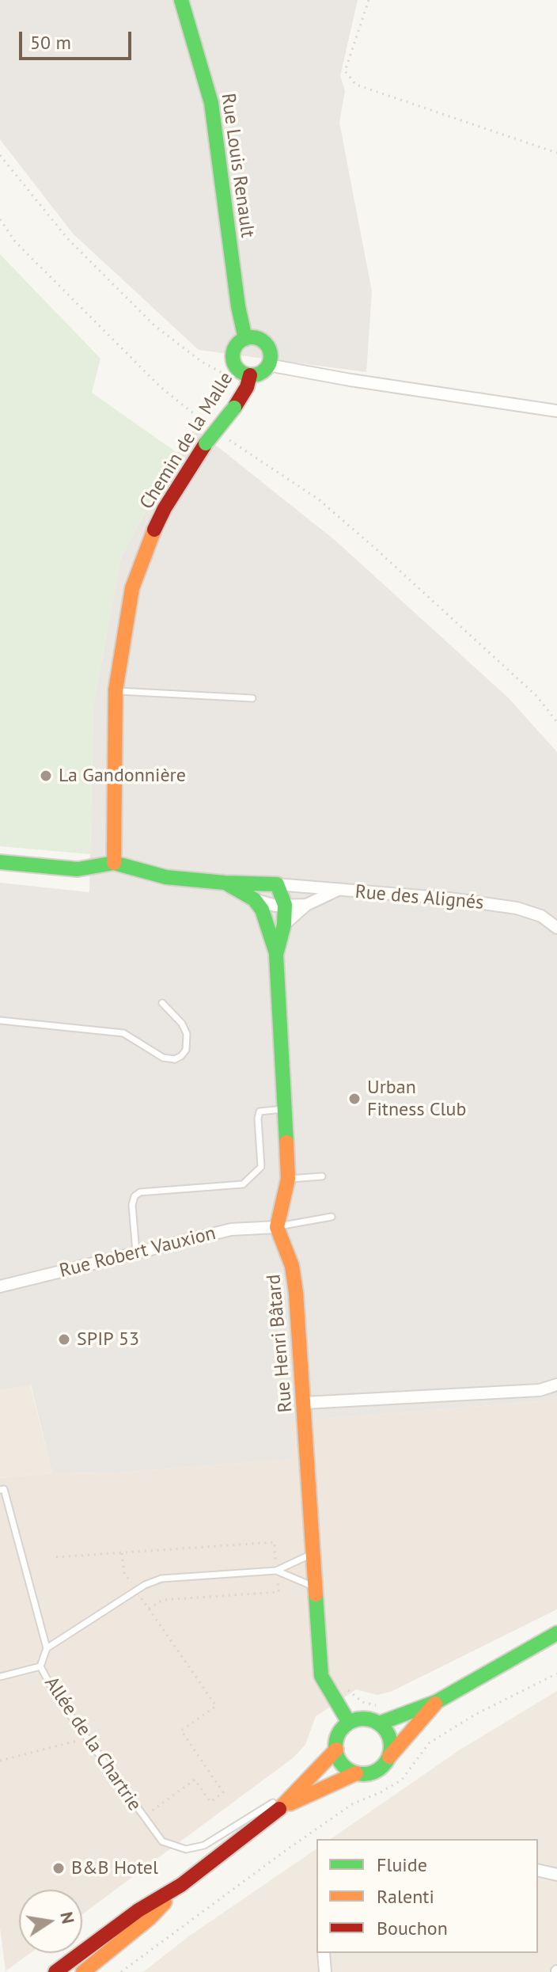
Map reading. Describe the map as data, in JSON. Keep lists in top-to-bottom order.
{
  "streets": {
    "street": [
      "Rue Louis Renault",
      "Chemin de la Malle",
      "Rue des Alignés",
      "Rue Robert Vauxion",
      "Rue Henri Bâtard"
    ],
    "lane": ["Allée de la Chartrie"]
  },
  "crossings": [
    ["Rue Louis Renault", "Chemin de la Malle"],
    ["Rue Robert Vauxion", "Rue Henri Bâtard"],
    ["Rue Henri Bâtard", "Allée de la Chartrie"]
  ],
  "places": [
    "La Gandonnière",
    "Urban Fitness Club",
    "SPIP 53",
    "B&B Hotel"
  ],
  "legend": ["Fluide", "Ralenti", "Bouchon"],
  "scale_bar": "50 m",
  "north": "right"
}
